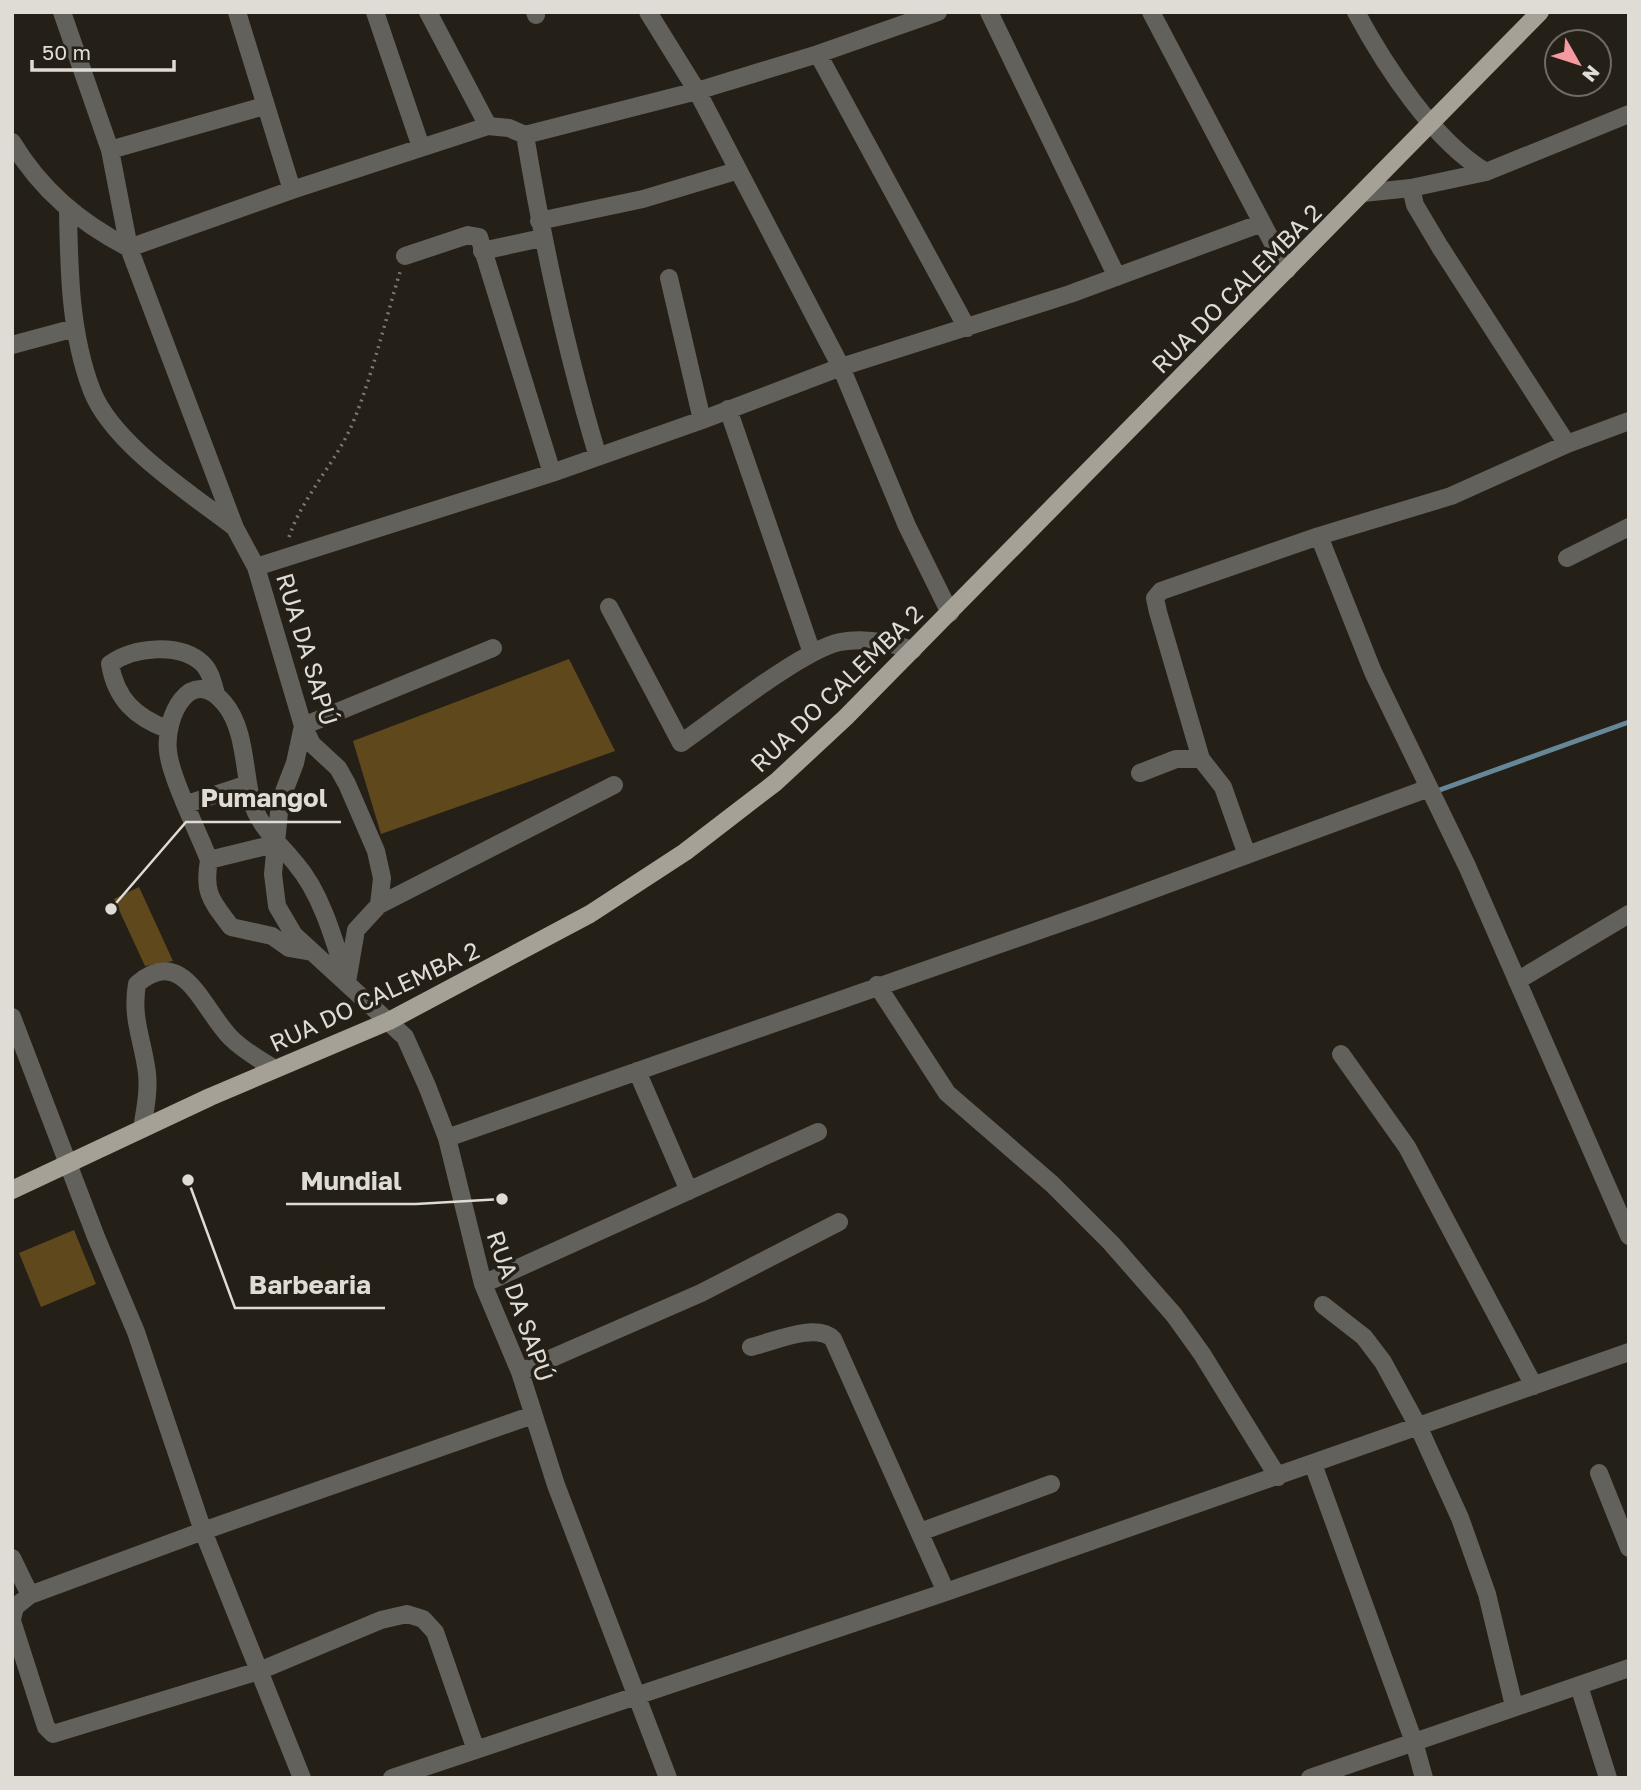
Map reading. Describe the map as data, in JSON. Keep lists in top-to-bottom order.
{
  "streets": {
    "main road": ["RUA DO CALEMBA 2"],
    "street": ["RUA DA SAPÚ"]
  },
  "crossings": [
    ["RUA DO CALEMBA 2", "RUA DA SAPÚ"]
  ],
  "places": ["Pumangol", "Barbearia", "Mundial"],
  "scale_bar": "50 m",
  "north": "bottom right"
}
